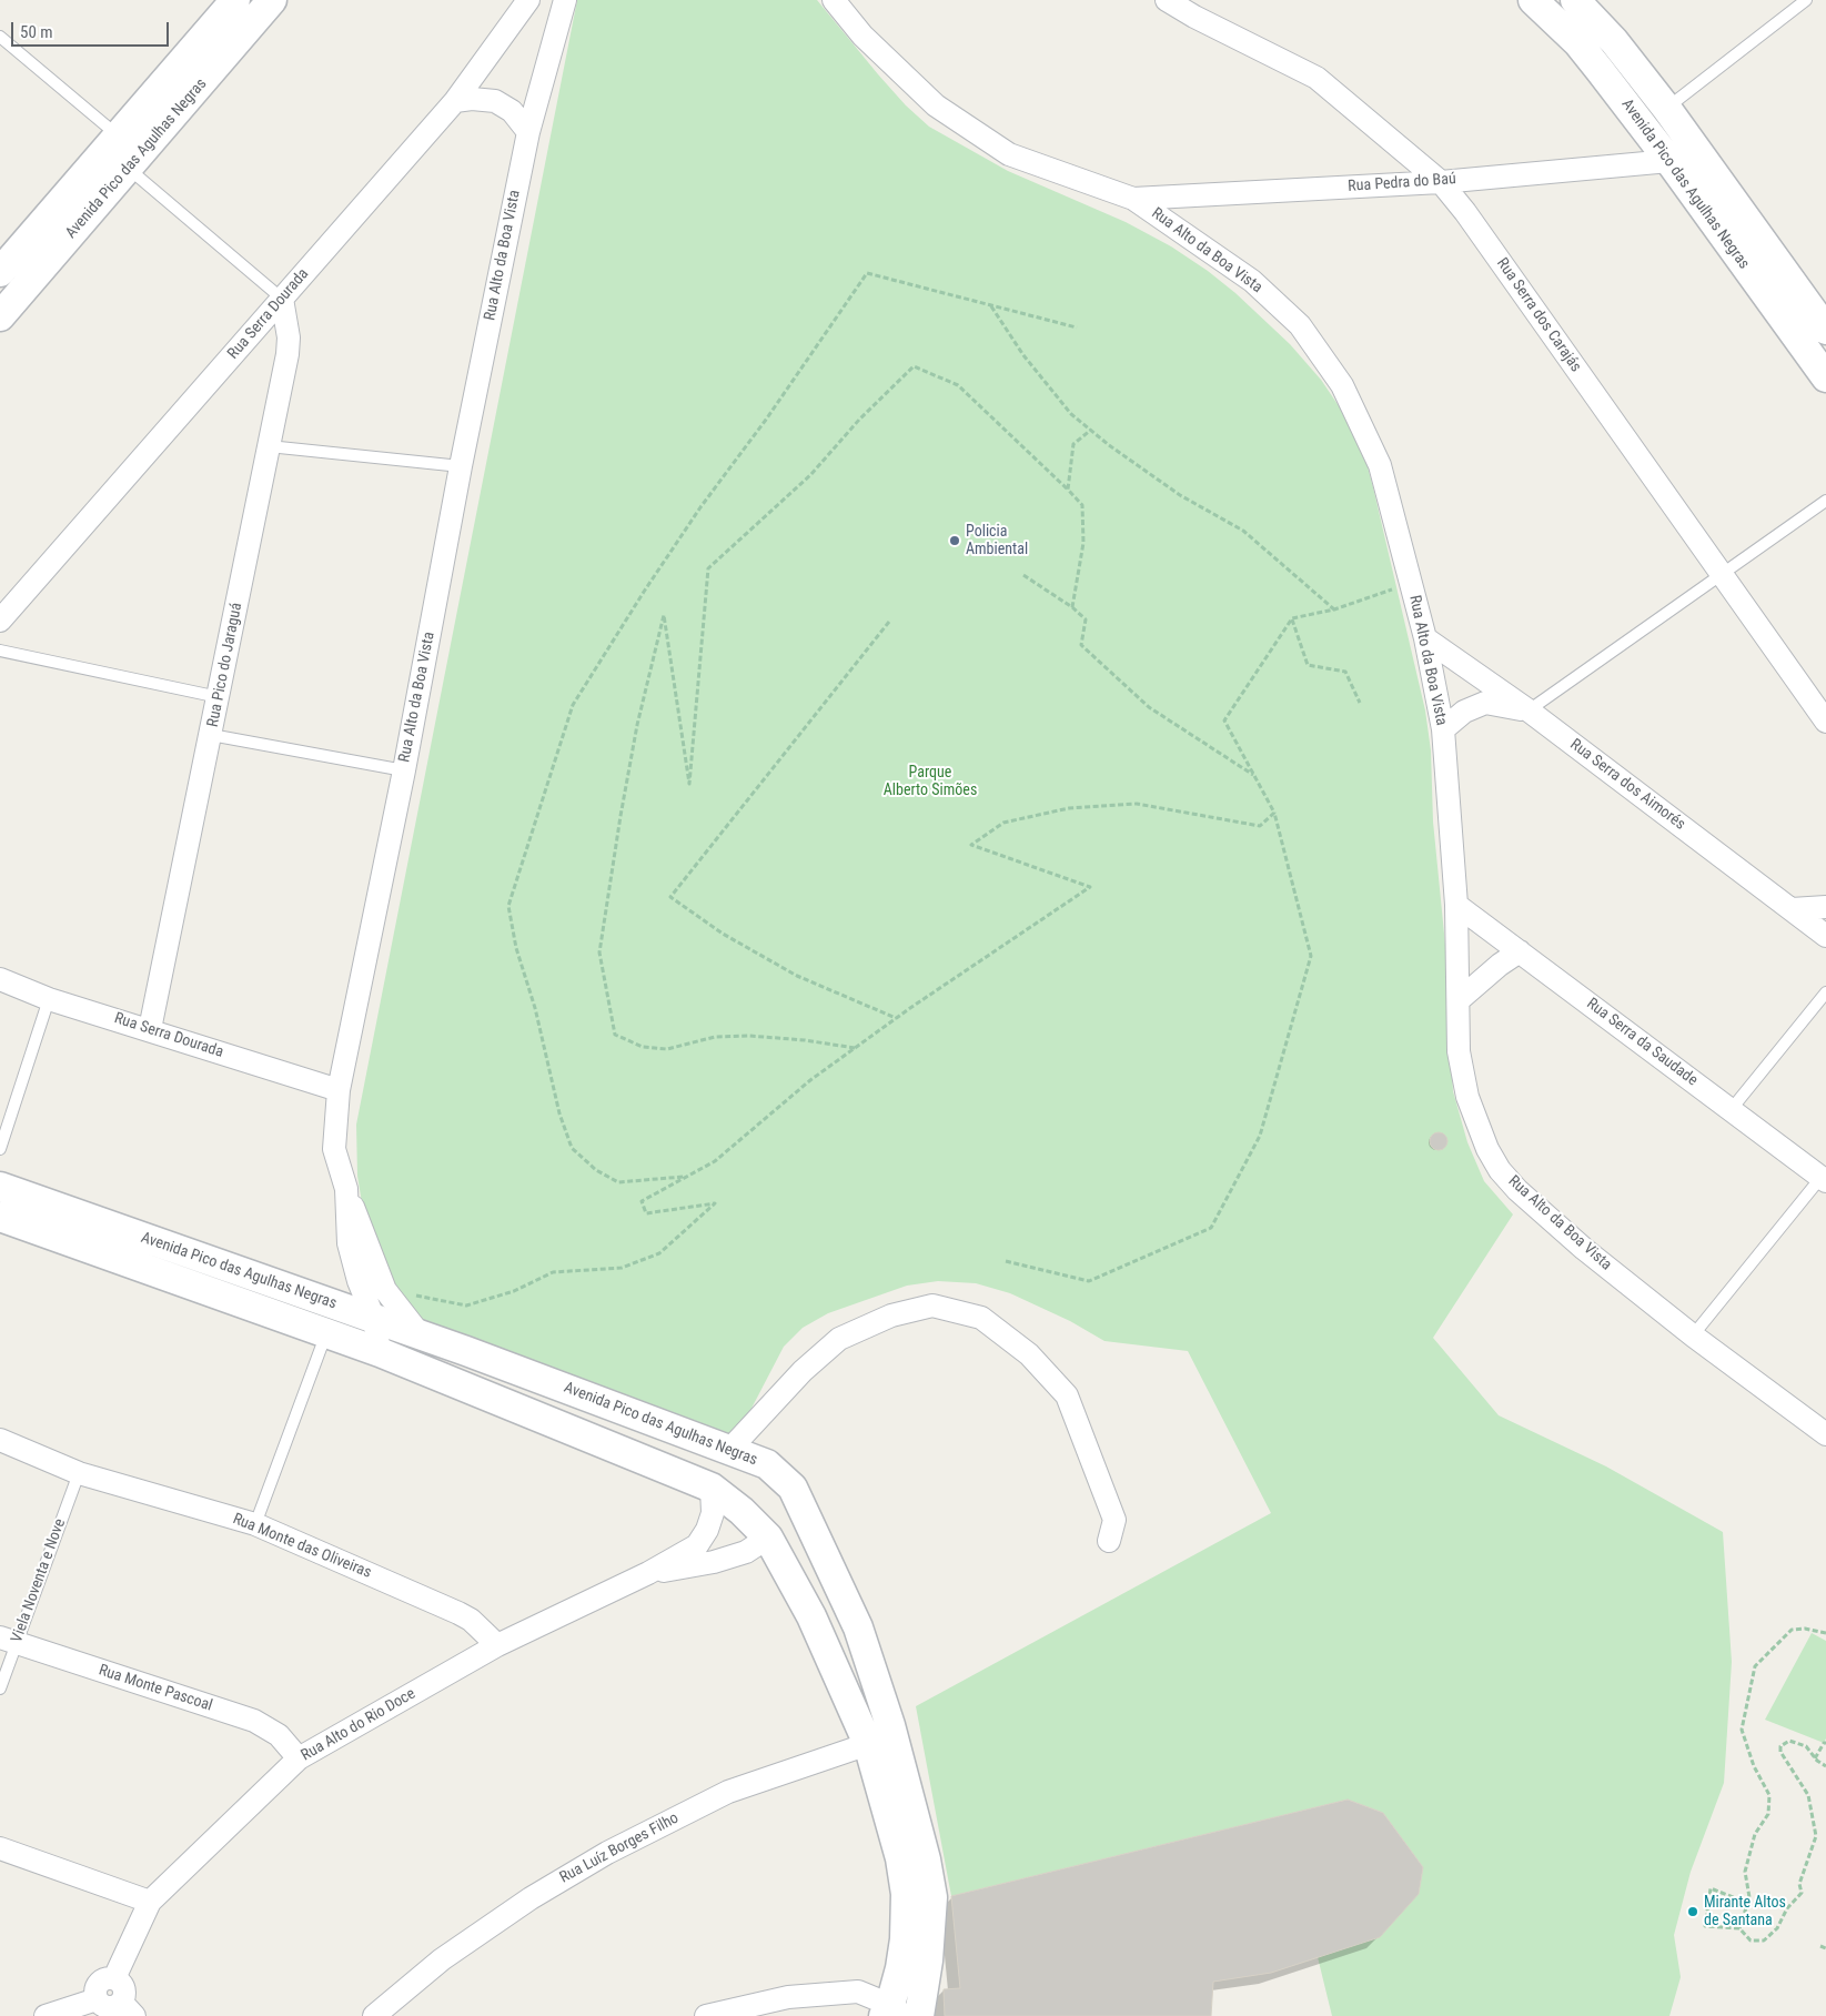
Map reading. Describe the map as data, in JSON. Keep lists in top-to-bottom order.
{
  "streets": {
    "street": [
      "Avenida Pico das Agulhas Negras",
      "Rua Pedra do Baú",
      "Rua Alto da Boa Vista",
      "Rua Serra Dourada",
      "Rua Serra dos Carajás",
      "Rua Pico do Jaraguá",
      "Rua Serra dos Aimorés",
      "Rua Serra da Saudade",
      "Rua Monte das Oliveiras",
      "Rua Monte Pascoal",
      "Rua Alto do Rio Doce",
      "Rua Luíz Borges Filho"
    ],
    "lane": ["Viela Noventa e Nove"]
  },
  "crossings": [
    ["Avenida Pico das Agulhas Negras", "Rua Pedra do Baú"],
    ["Avenida Pico das Agulhas Negras", "Rua Alto da Boa Vista"],
    ["Avenida Pico das Agulhas Negras", "Rua Luíz Borges Filho"],
    ["Rua Pedra do Baú", "Rua Alto da Boa Vista"],
    ["Rua Pedra do Baú", "Rua Serra dos Carajás"],
    ["Rua Alto da Boa Vista", "Rua Serra Dourada"],
    ["Rua Alto da Boa Vista", "Rua Serra dos Aimorés"],
    ["Rua Alto da Boa Vista", "Rua Serra da Saudade"],
    ["Rua Serra Dourada", "Rua Pico do Jaraguá"],
    ["Rua Monte das Oliveiras", "Viela Noventa e Nove"],
    ["Rua Monte das Oliveiras", "Rua Alto do Rio Doce"],
    ["Viela Noventa e Nove", "Rua Monte Pascoal"],
    ["Rua Monte Pascoal", "Rua Alto do Rio Doce"]
  ],
  "parks": ["Parque Alberto Simões"],
  "places": ["Policia Ambiental", "Mirante Altos de Santana"],
  "scale_bar": "50 m"
}
